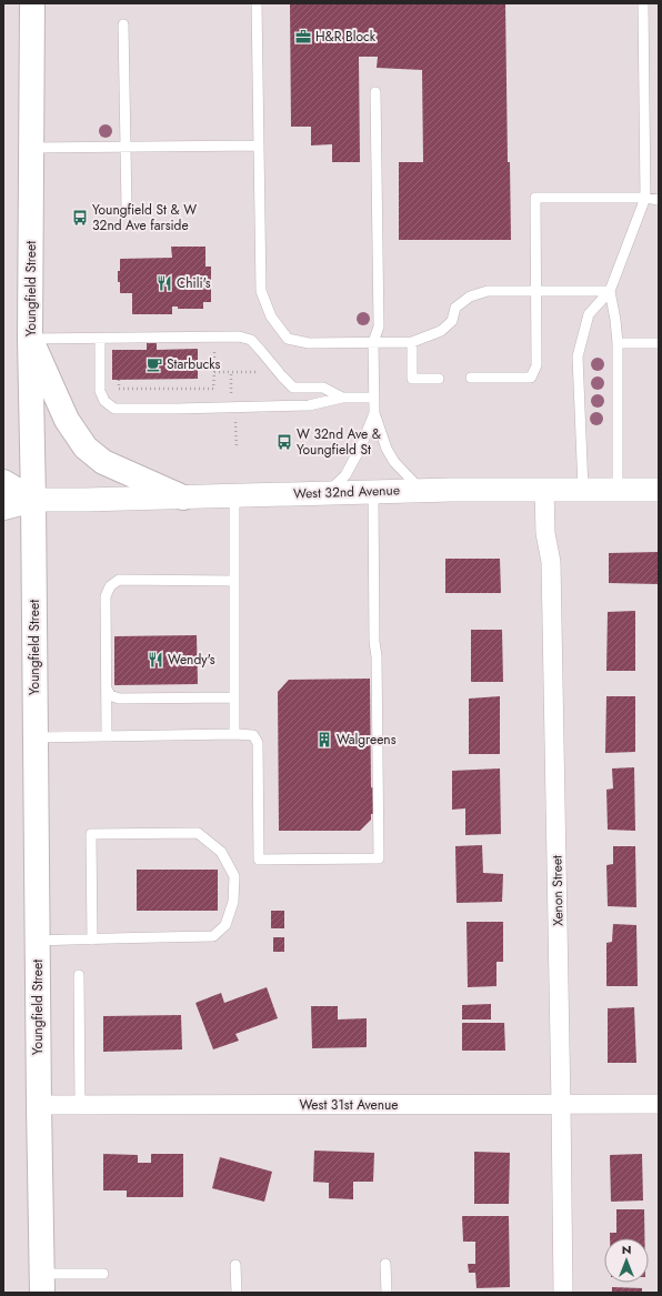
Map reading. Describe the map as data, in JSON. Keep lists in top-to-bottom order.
{
  "streets": {
    "main road": ["Youngfield Street", "West 32nd Avenue"],
    "street": ["Xenon Street", "West 31st Avenue"]
  },
  "crossings": [
    ["Youngfield Street", "West 32nd Avenue"],
    ["Youngfield Street", "West 31st Avenue"],
    ["West 32nd Avenue", "Xenon Street"],
    ["Xenon Street", "West 31st Avenue"]
  ],
  "places": {
    "office": ["H&R Block"],
    "bus stop": ["Youngfield St & W 32nd Ave farside", "W 32nd Ave & Youngfield St"],
    "restaurant": ["Chili's", "Wendy's"],
    "cafe": ["Starbucks"],
    "building": ["Walgreens"]
  },
  "north": "top"
}
